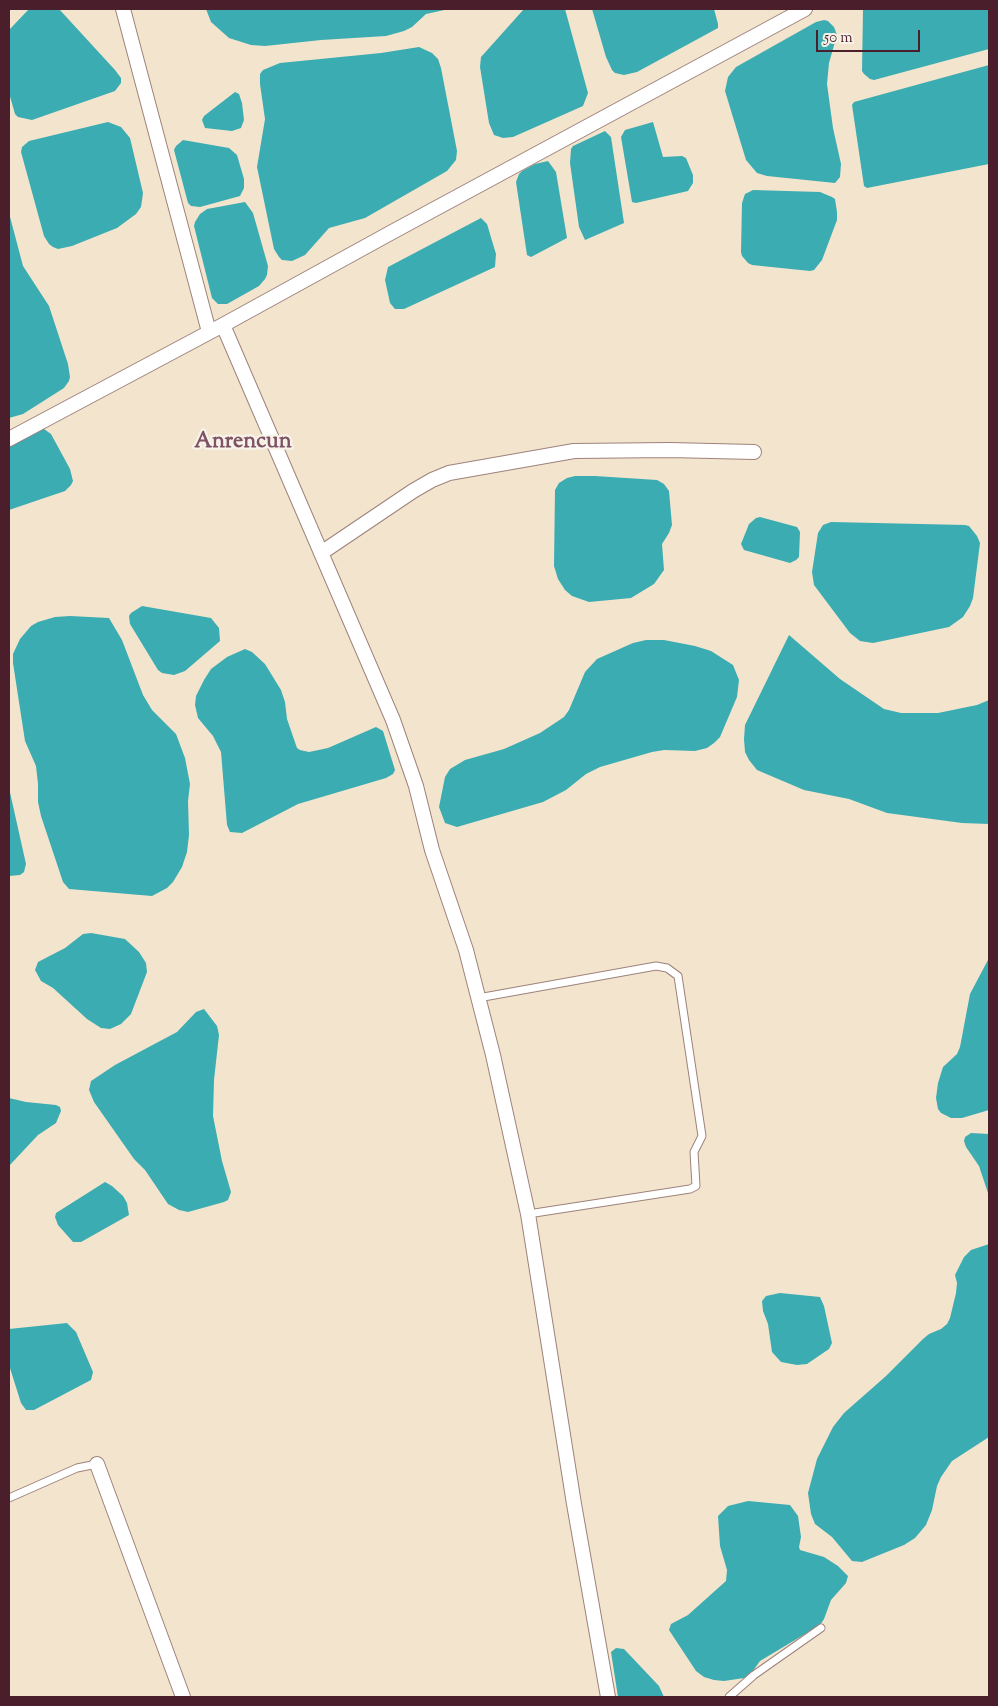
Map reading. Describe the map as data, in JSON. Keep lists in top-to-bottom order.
{
  "districts": ["Anrencun"],
  "scale_bar": "50 m"
}
